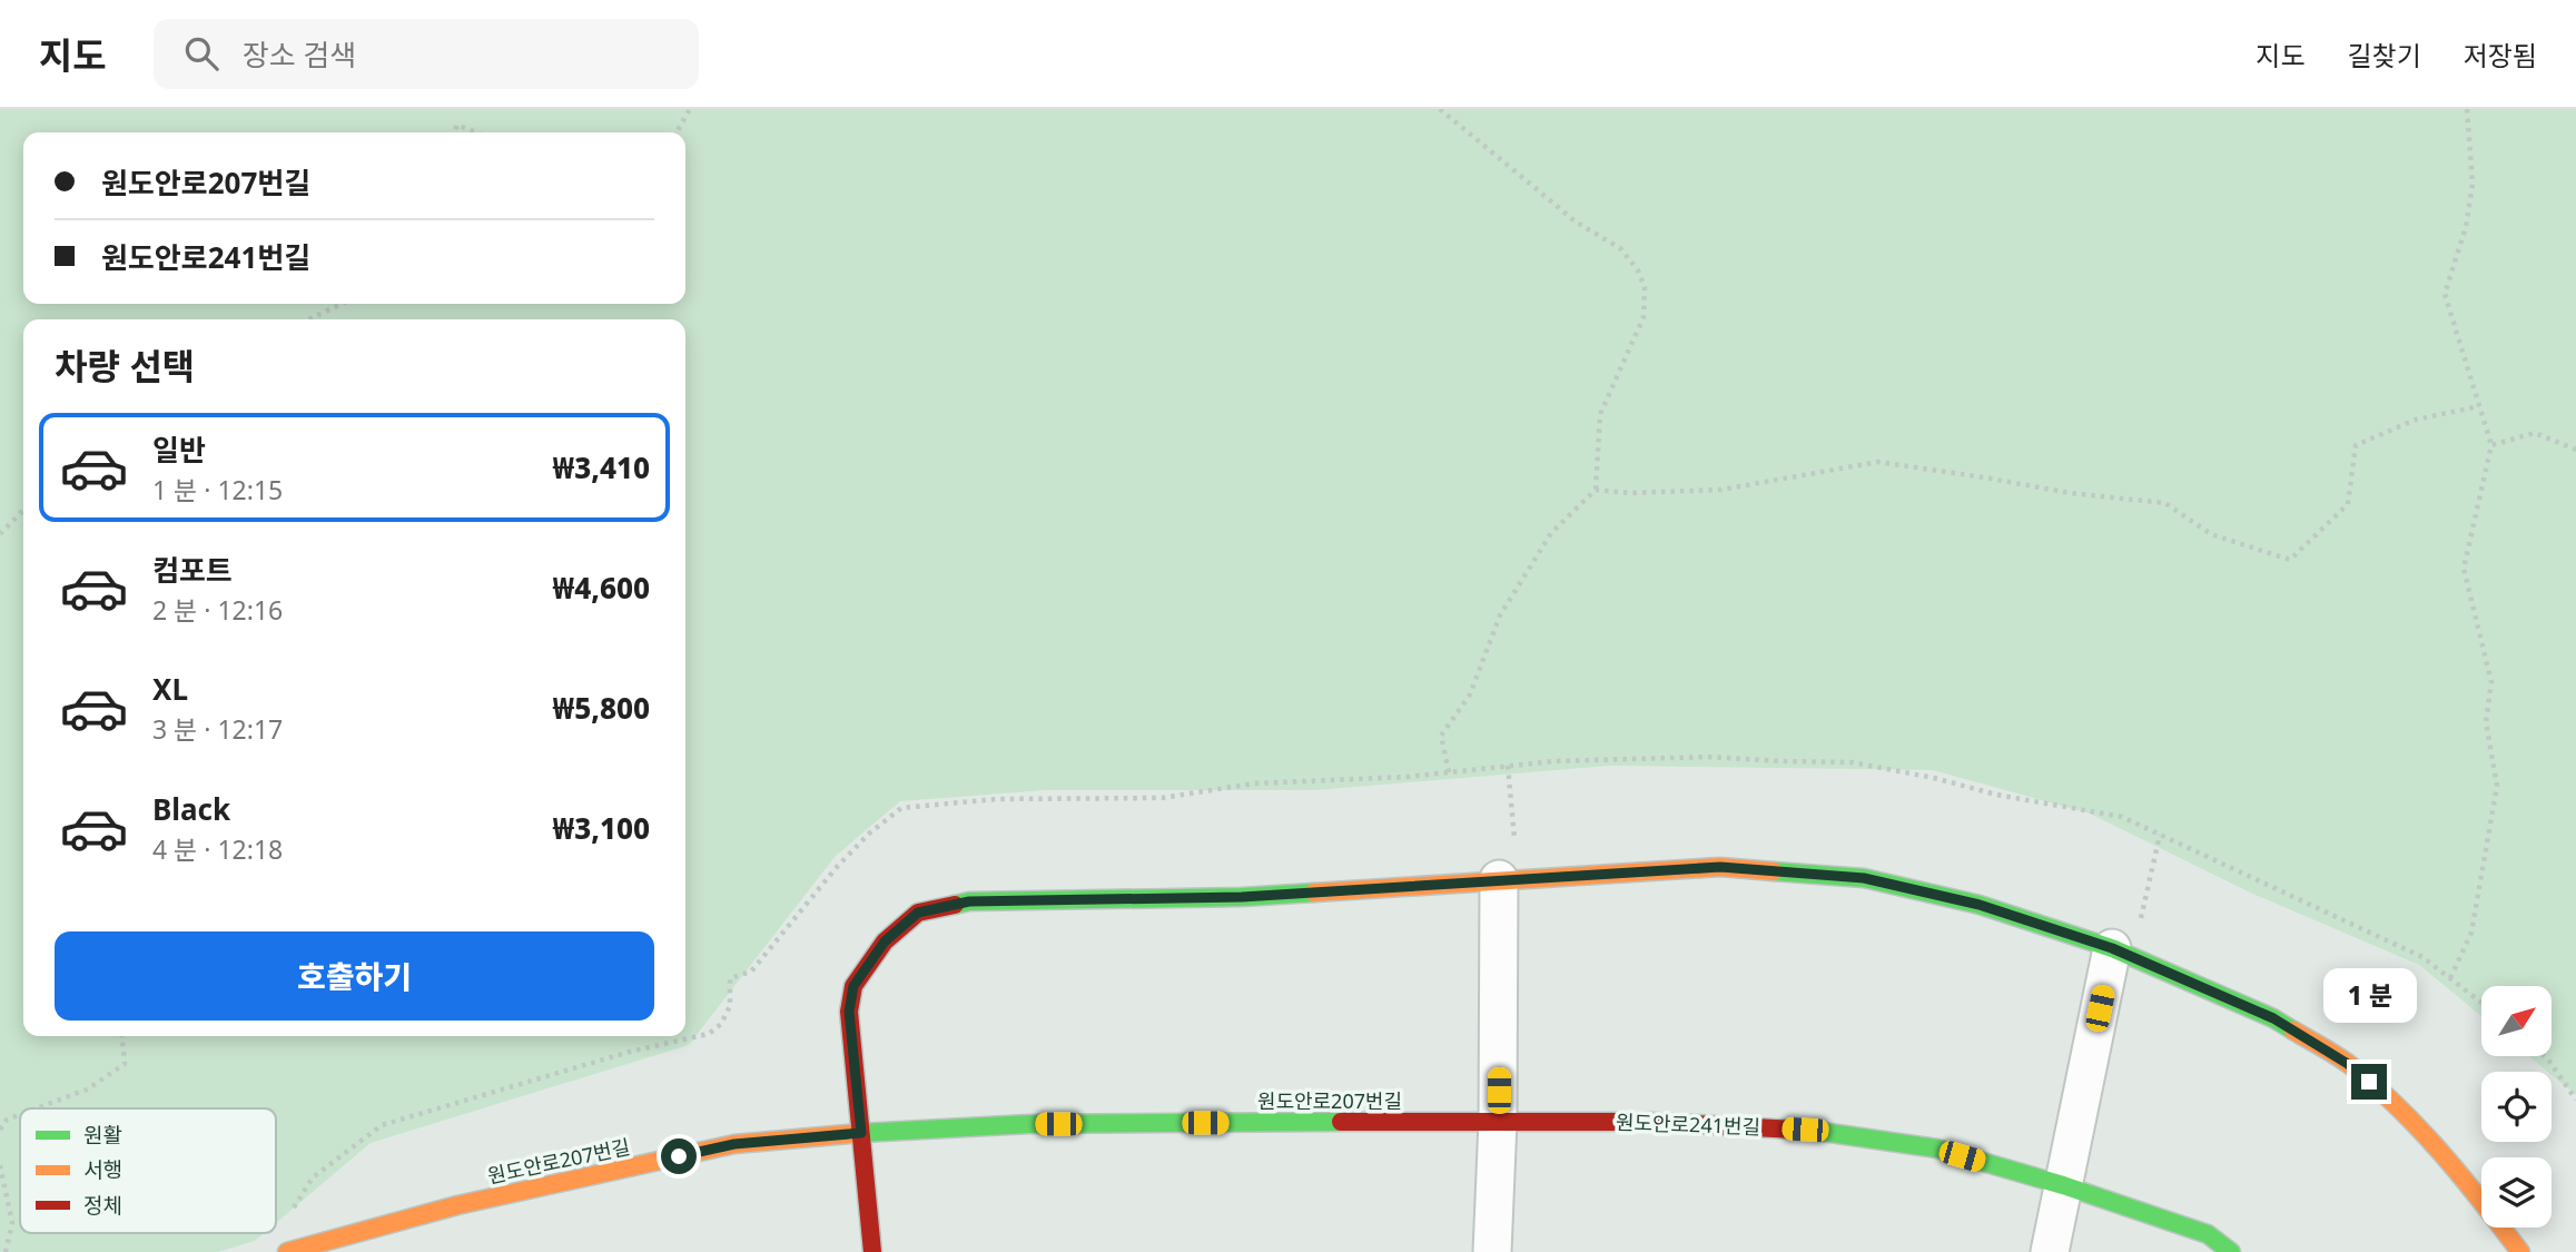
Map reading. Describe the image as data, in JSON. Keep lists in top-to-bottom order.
{
  "streets": {
    "street": ["원도안로207번길", "원도안로241번길"]
  },
  "crossings": [
    ["원도안로207번길", "원도안로241번길"]
  ],
  "legend": ["원활", "서행", "정체"],
  "north": "top right",
  "page": {
    "header": "지도",
    "search": "장소 검색",
    "nav": ["지도", "길찾기", "저장됨"],
    "banner": ["원도안로207번길", "원도안로241번길"],
    "heading": "차량 선택",
    "list": [
      {
        "name": "일반",
        "note": "1 분 · 12:15",
        "value": "₩3,410"
      },
      {
        "name": "컴포트",
        "note": "2 분 · 12:16",
        "value": "₩4,600"
      },
      {
        "name": "XL",
        "note": "3 분 · 12:17",
        "value": "₩5,800"
      },
      {
        "name": "Black",
        "note": "4 분 · 12:18",
        "value": "₩3,100"
      }
    ],
    "buttons": "호출하기",
    "bubble": "1 분"
  }
}
